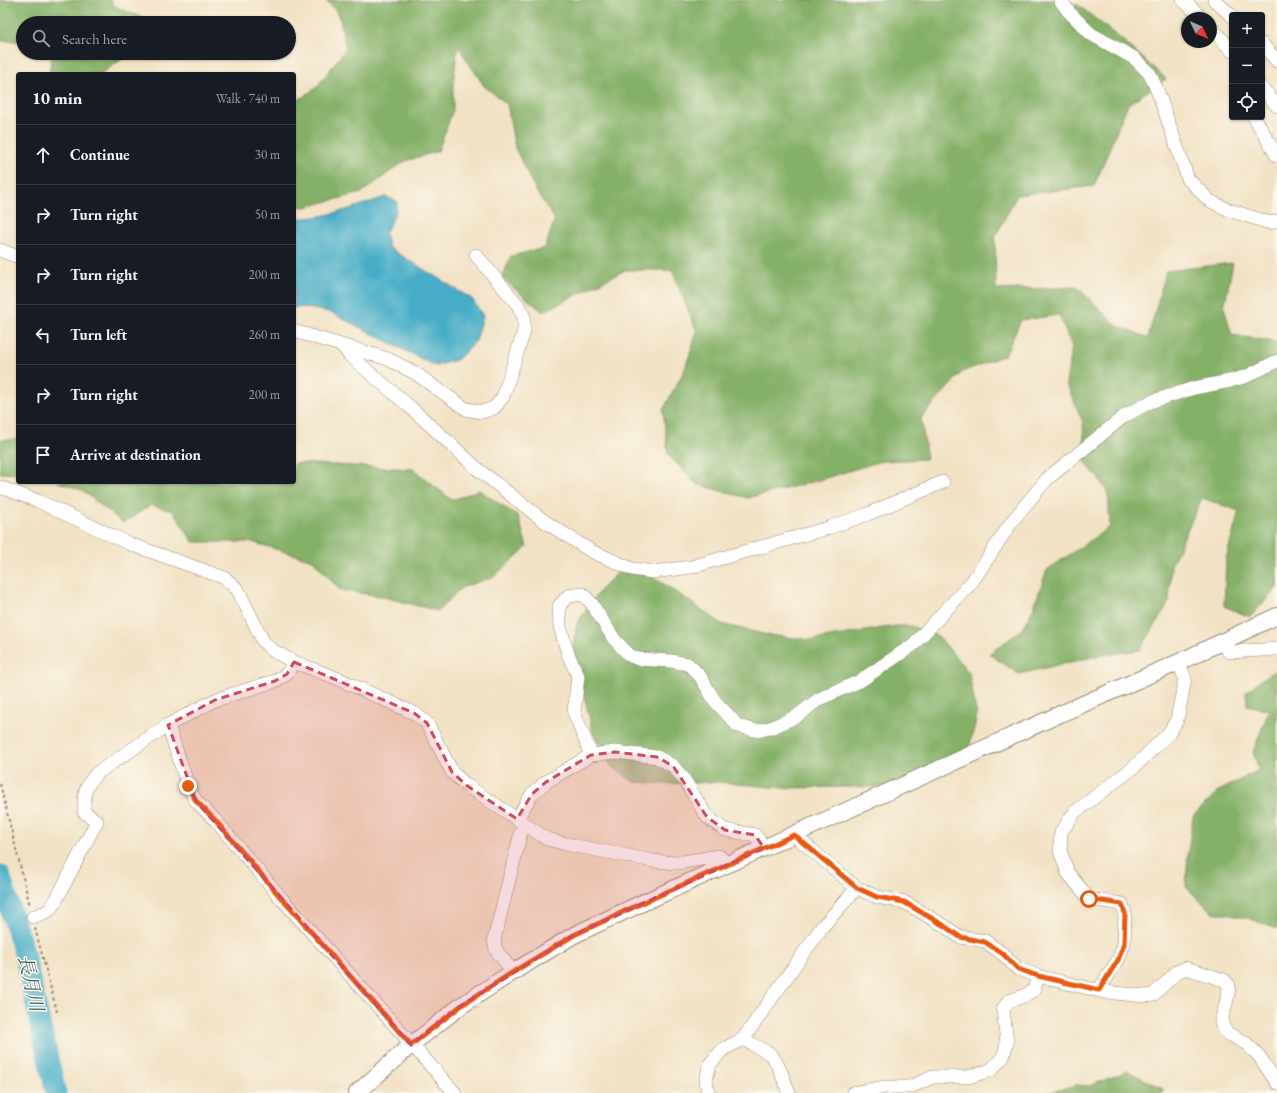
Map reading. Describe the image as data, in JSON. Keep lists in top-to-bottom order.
{
  "water": ["長月川"],
  "north": "bottom right",
  "page": {
    "map_buttons": ["+", "−"],
    "search": "Search here",
    "heading": ["10 min", "Walk · 740 m"],
    "list": [
      ["Continue", "30 m"],
      ["Turn right", "50 m"],
      ["Turn right", "200 m"],
      ["Turn left", "260 m"],
      ["Turn right", "200 m"],
      "Arrive at destination"
    ]
  }
}
